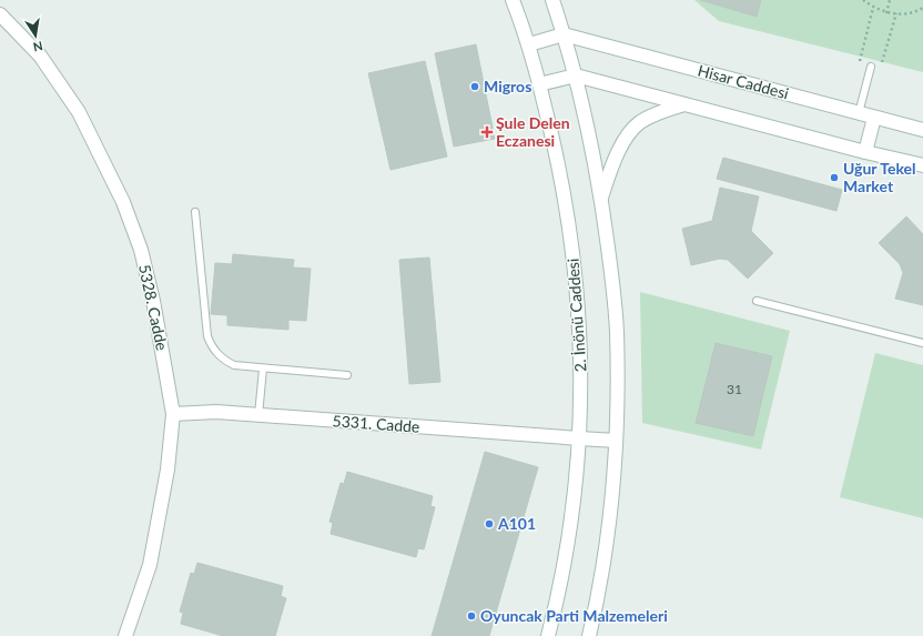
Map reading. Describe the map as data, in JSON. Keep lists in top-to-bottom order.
{
  "streets": {
    "street": [
      "Hisar Caddesi",
      "5328. Cadde",
      "2. İnönü Caddesi",
      "5331. Cadde"
    ]
  },
  "crossings": [
    ["5328. Cadde", "5331. Cadde"],
    ["2. İnönü Caddesi", "5331. Cadde"]
  ],
  "places": {
    "other": [
      "Migros",
      "Uğur Tekel Market",
      "A101",
      "Oyuncak Parti Malzemeleri"
    ],
    "health": ["Şule Delen Eczanesi"]
  },
  "house_numbers": ["31"],
  "north": "bottom"
}
